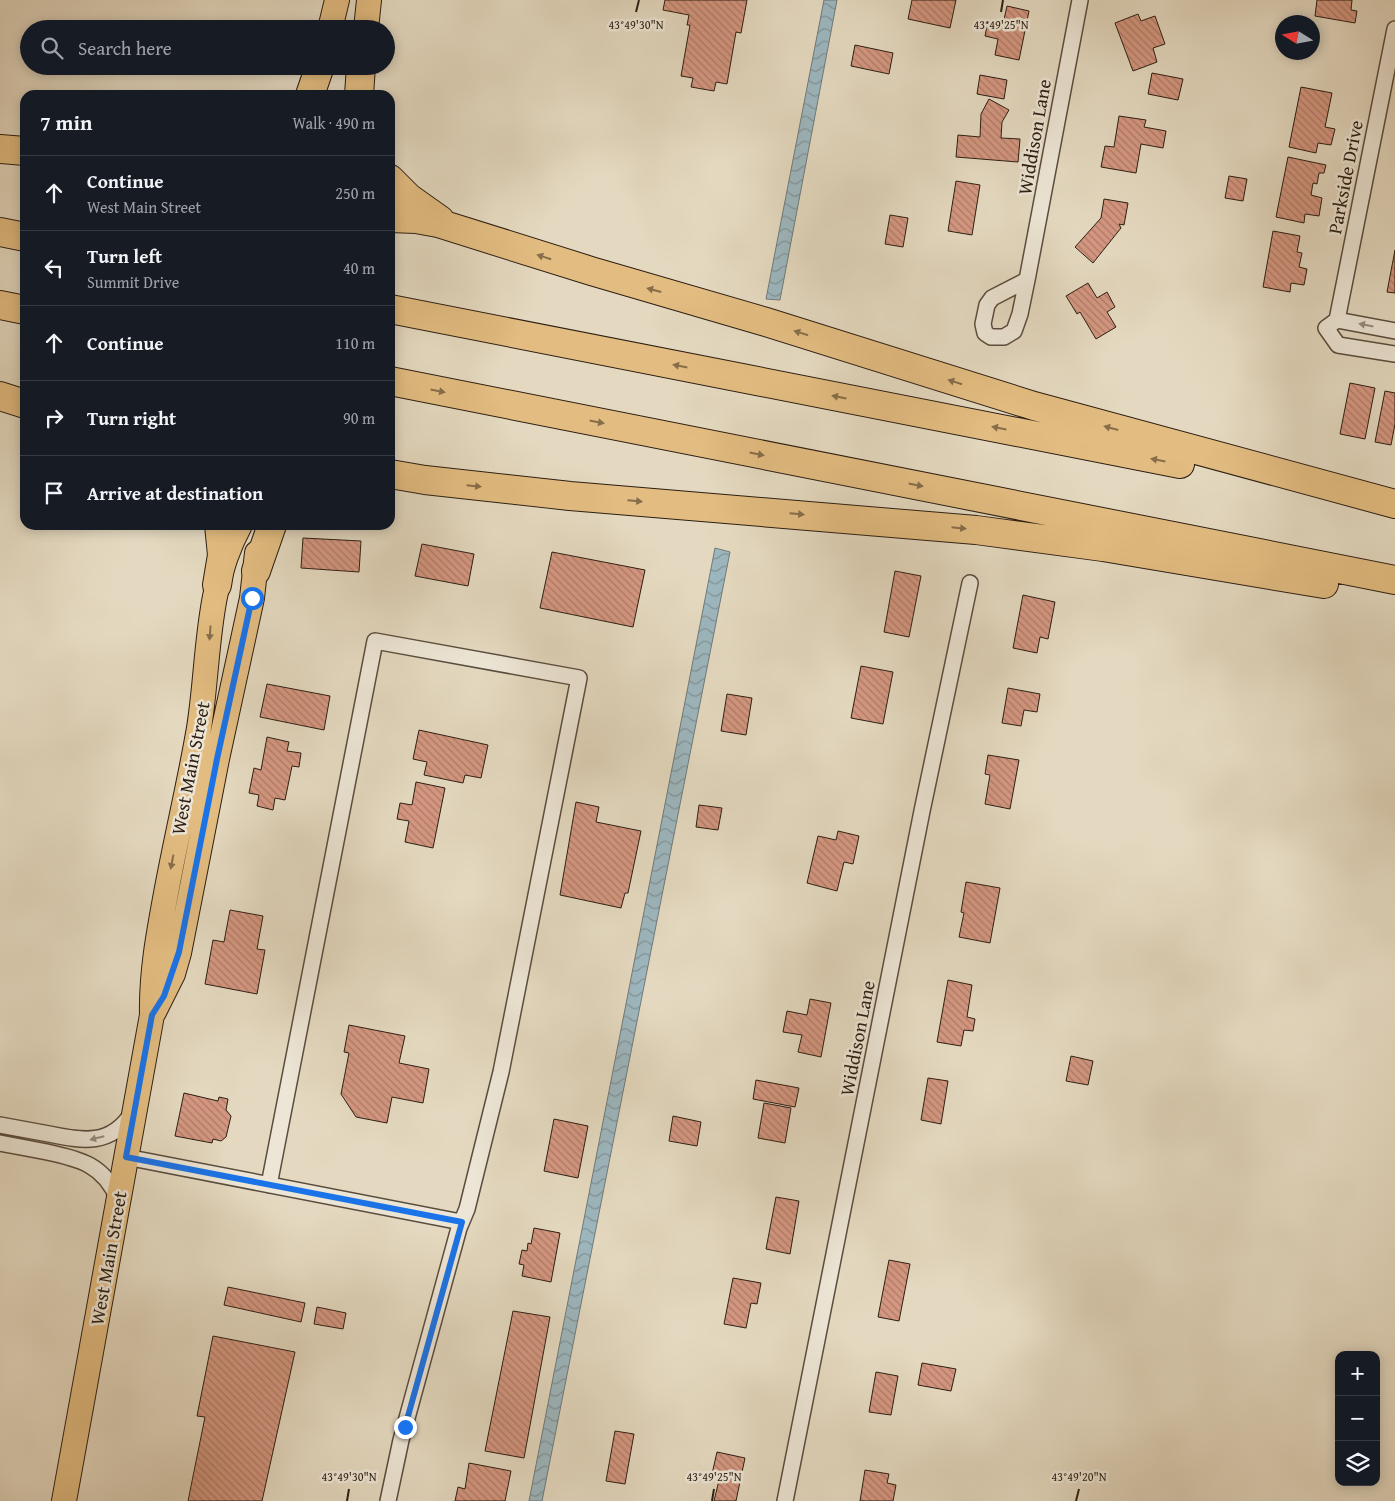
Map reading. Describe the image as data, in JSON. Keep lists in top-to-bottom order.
{
  "streets": {
    "main road": ["West Main Street"],
    "street": ["Widdison Lane", "Parkside Drive"]
  },
  "north": "left",
  "page": {
    "search": "Search here",
    "heading": ["7 min", "Walk · 490 m"],
    "list": [
      ["Continue", "West Main Street", "250 m"],
      ["Turn left", "Summit Drive", "40 m"],
      ["Continue", "110 m"],
      ["Turn right", "90 m"],
      "Arrive at destination"
    ],
    "map_buttons": ["+", "−"]
  },
  "coordinates": ["43°49'30\"N", "43°49'25\"N", "43°49'20\"N"]
}
